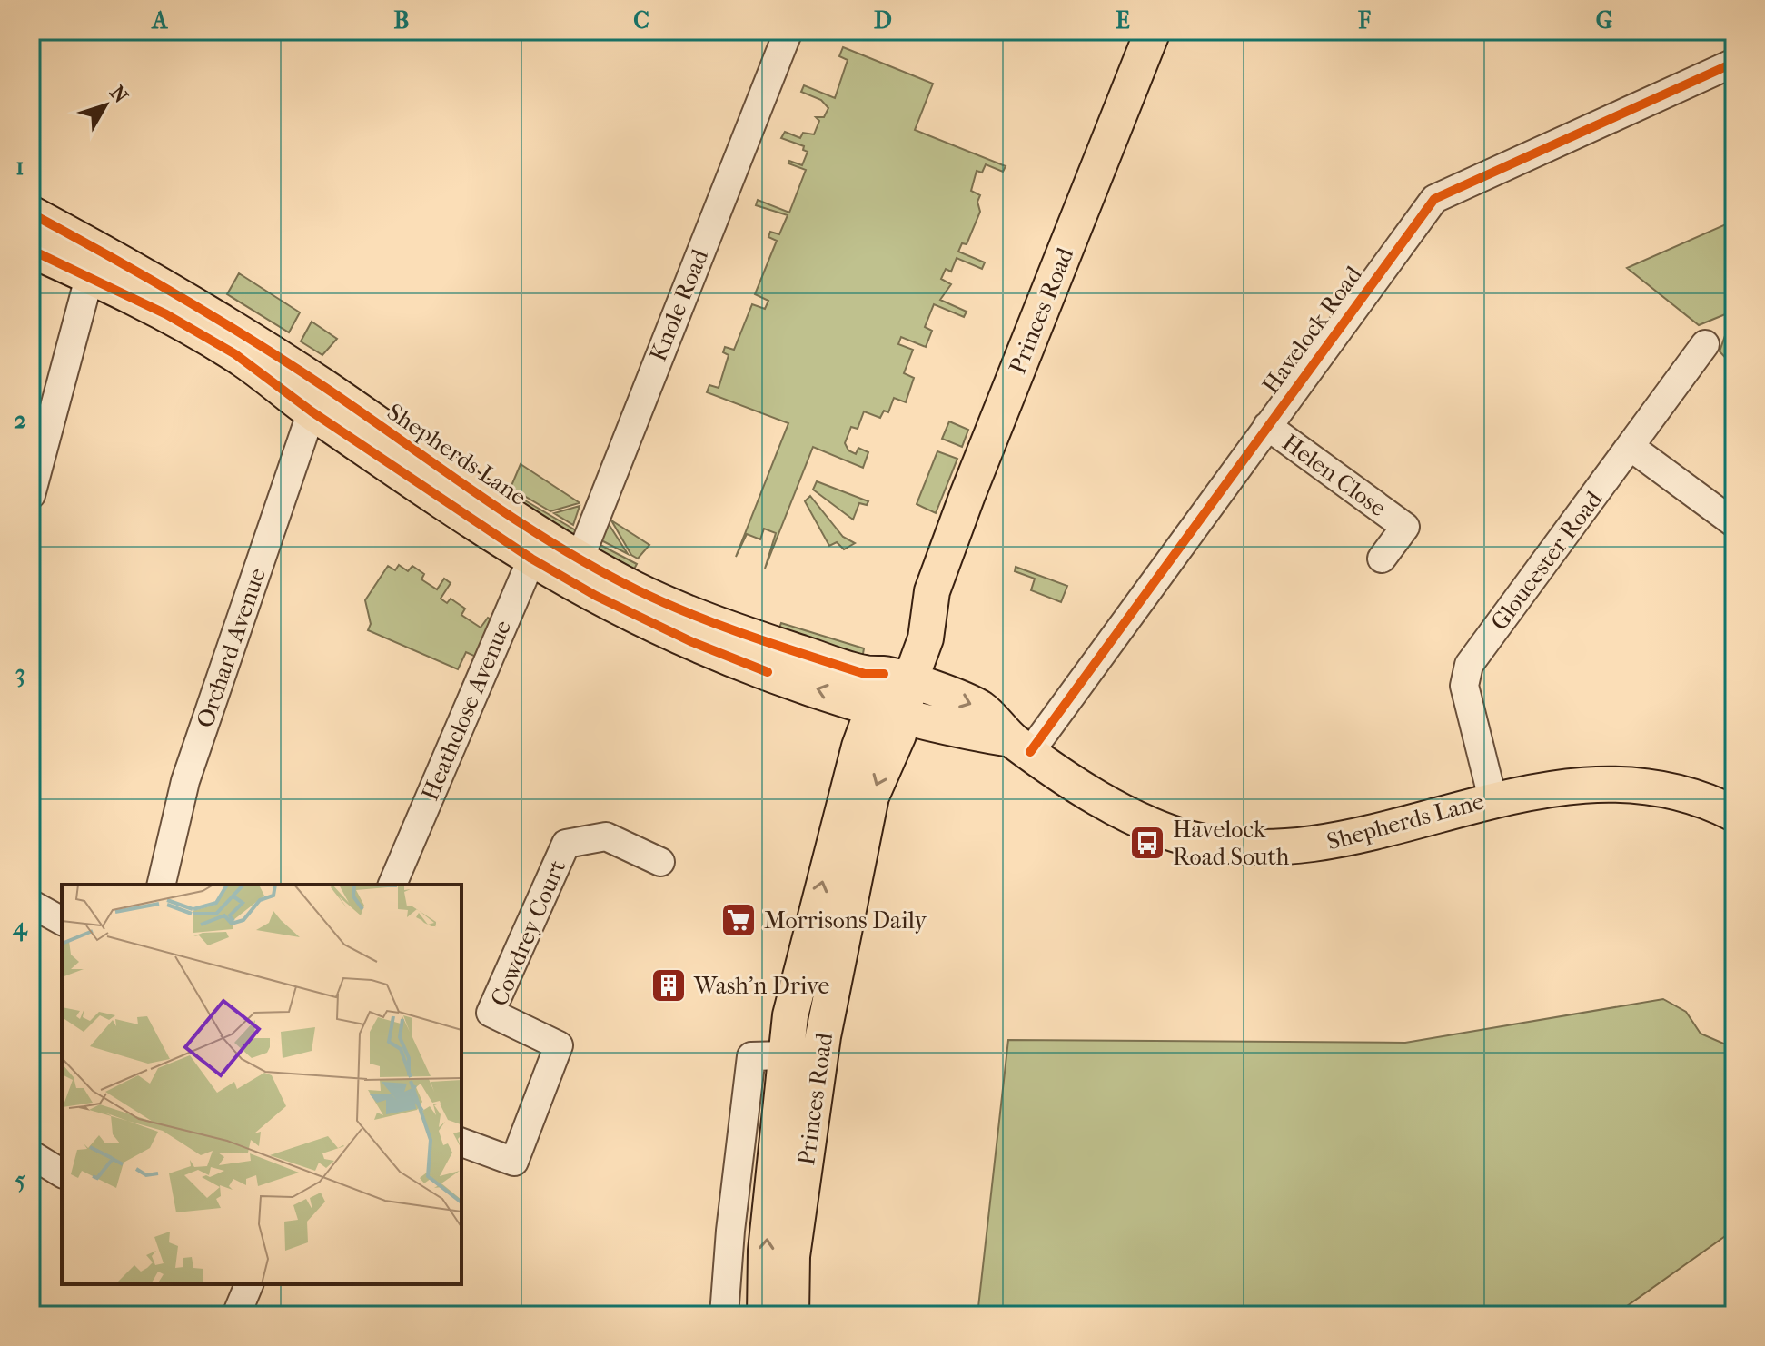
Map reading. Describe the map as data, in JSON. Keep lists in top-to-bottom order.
{
  "streets": {
    "main road": ["Princes Road", "Shepherds Lane"],
    "street": [
      "Knole Road",
      "Havelock Road",
      "Helen Close",
      "Gloucester Road",
      "Orchard Avenue",
      "Heathclose Avenue",
      "Cowdrey Court"
    ]
  },
  "crossings": [
    ["Knole Road", "Shepherds Lane"],
    ["Princes Road", "Shepherds Lane"],
    ["Havelock Road", "Shepherds Lane"],
    ["Havelock Road", "Helen Close"],
    ["Shepherds Lane", "Gloucester Road"],
    ["Shepherds Lane", "Orchard Avenue"],
    ["Shepherds Lane", "Heathclose Avenue"]
  ],
  "places": {
    "bus stop": ["Havelock Road South"],
    "supermarket": ["Morrisons Daily"],
    "building": ["Wash'n Drive"]
  },
  "north": "top right",
  "grid": {
    "columns": [
      "A",
      "B",
      "C",
      "D",
      "E",
      "F",
      "G"
    ],
    "rows": [
      "1",
      "2",
      "3",
      "4",
      "5"
    ]
  }
}
